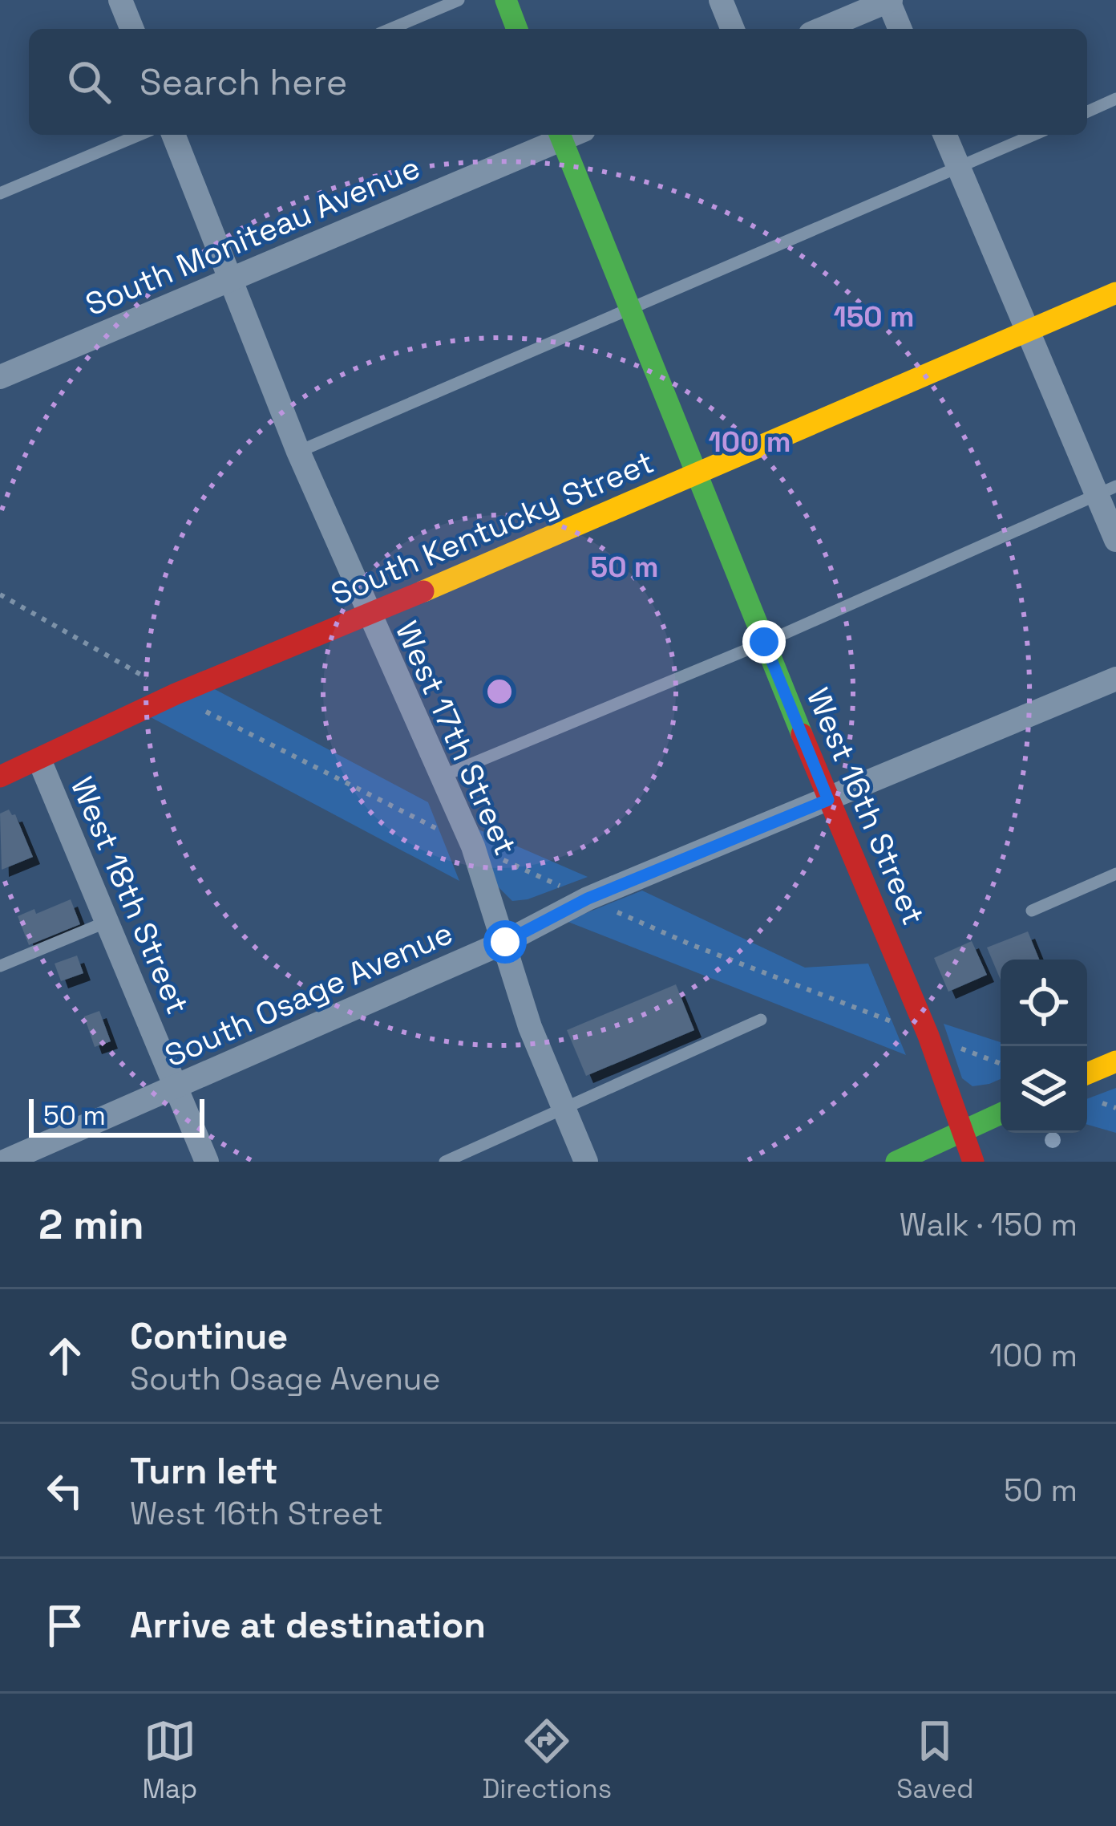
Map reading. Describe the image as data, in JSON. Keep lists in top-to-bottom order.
{
  "streets": {
    "street": [
      "South Moniteau Avenue",
      "South Kentucky Street",
      "West 17th Street",
      "West 16th Street",
      "West 18th Street",
      "South Osage Avenue"
    ]
  },
  "crossings": [
    ["South Moniteau Avenue", "West 17th Street"],
    ["South Kentucky Street", "West 17th Street"],
    ["South Kentucky Street", "West 16th Street"],
    ["South Kentucky Street", "West 18th Street"],
    ["West 17th Street", "South Osage Avenue"],
    ["West 16th Street", "South Osage Avenue"],
    ["West 18th Street", "South Osage Avenue"]
  ],
  "scale_bar": "50 m",
  "page": {
    "search": "Search here",
    "scale": "50 m",
    "heading": ["2 min", "Walk · 150 m"],
    "list": [
      ["Continue", "South Osage Avenue", "100 m"],
      ["Turn left", "West 16th Street", "50 m"],
      "Arrive at destination"
    ],
    "nav": ["Map", "Directions", "Saved"]
  },
  "rings": ["150 m", "100 m", "50 m"]
}
